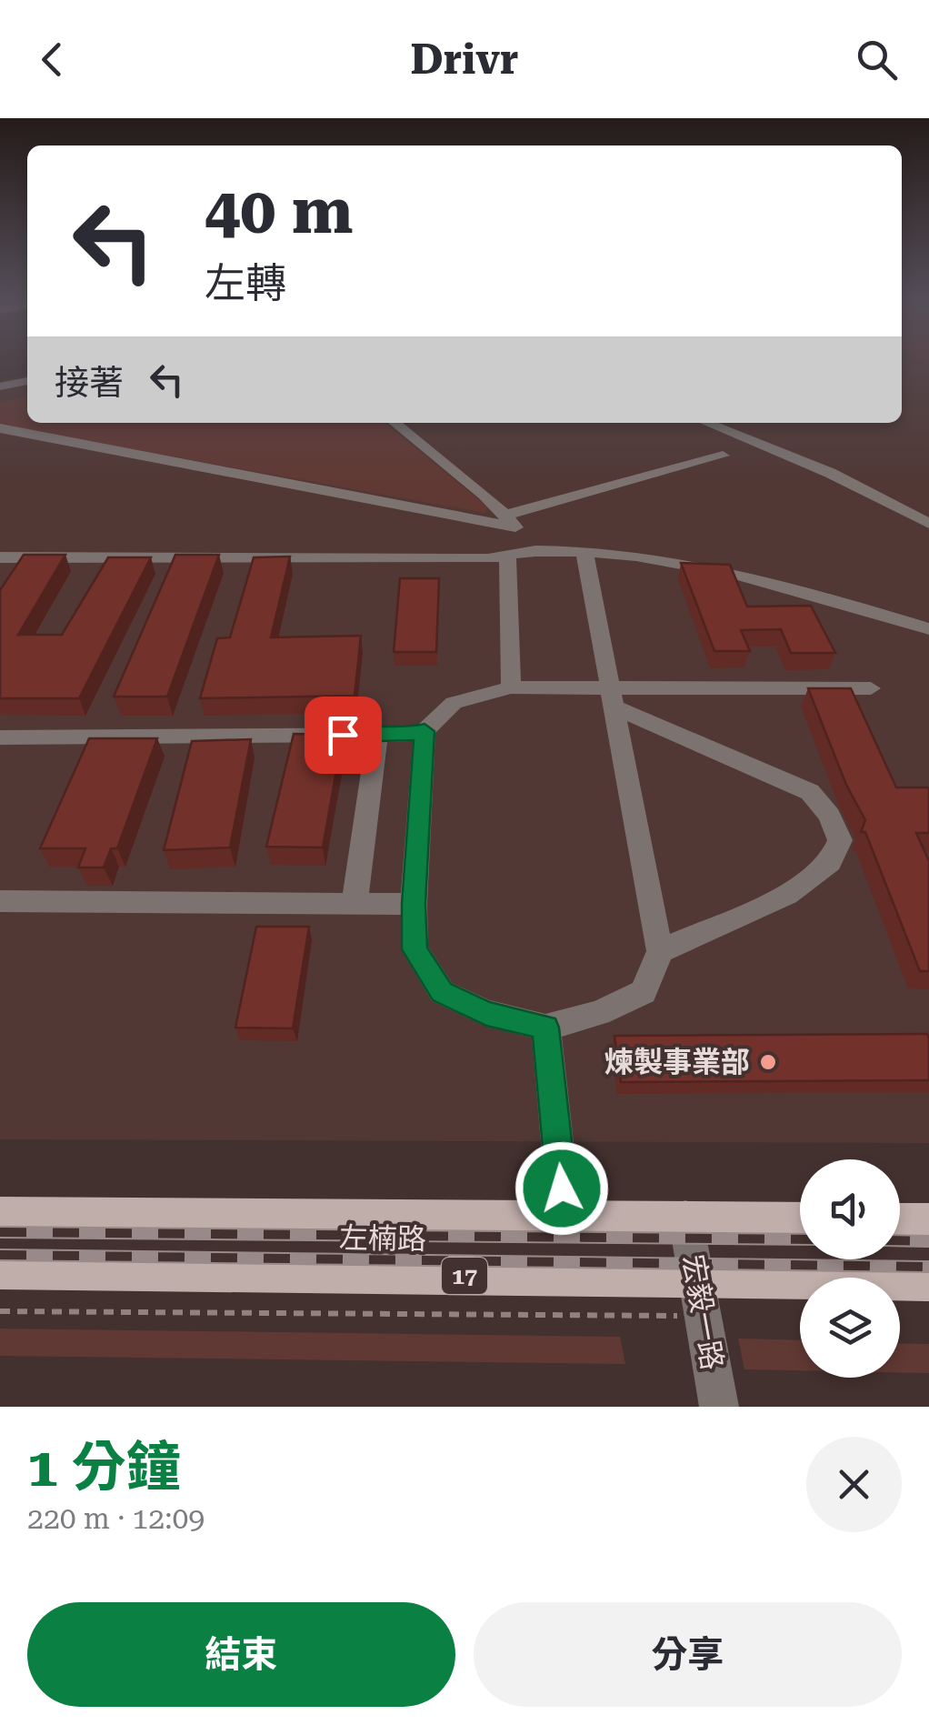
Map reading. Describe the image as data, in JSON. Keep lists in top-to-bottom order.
{
  "streets": {
    "main road": ["左楠路", "17"],
    "street": ["宏毅一路"]
  },
  "crossings": [
    ["左楠路", "宏毅一路"]
  ],
  "places": ["煉製事業部"],
  "page": {
    "header": "Drivr",
    "turn": ["40 m", "左轉"],
    "then": "接著",
    "heading": ["1 分鐘", "220 m · 12:09"],
    "buttons": ["結束", "分享"]
  }
}
